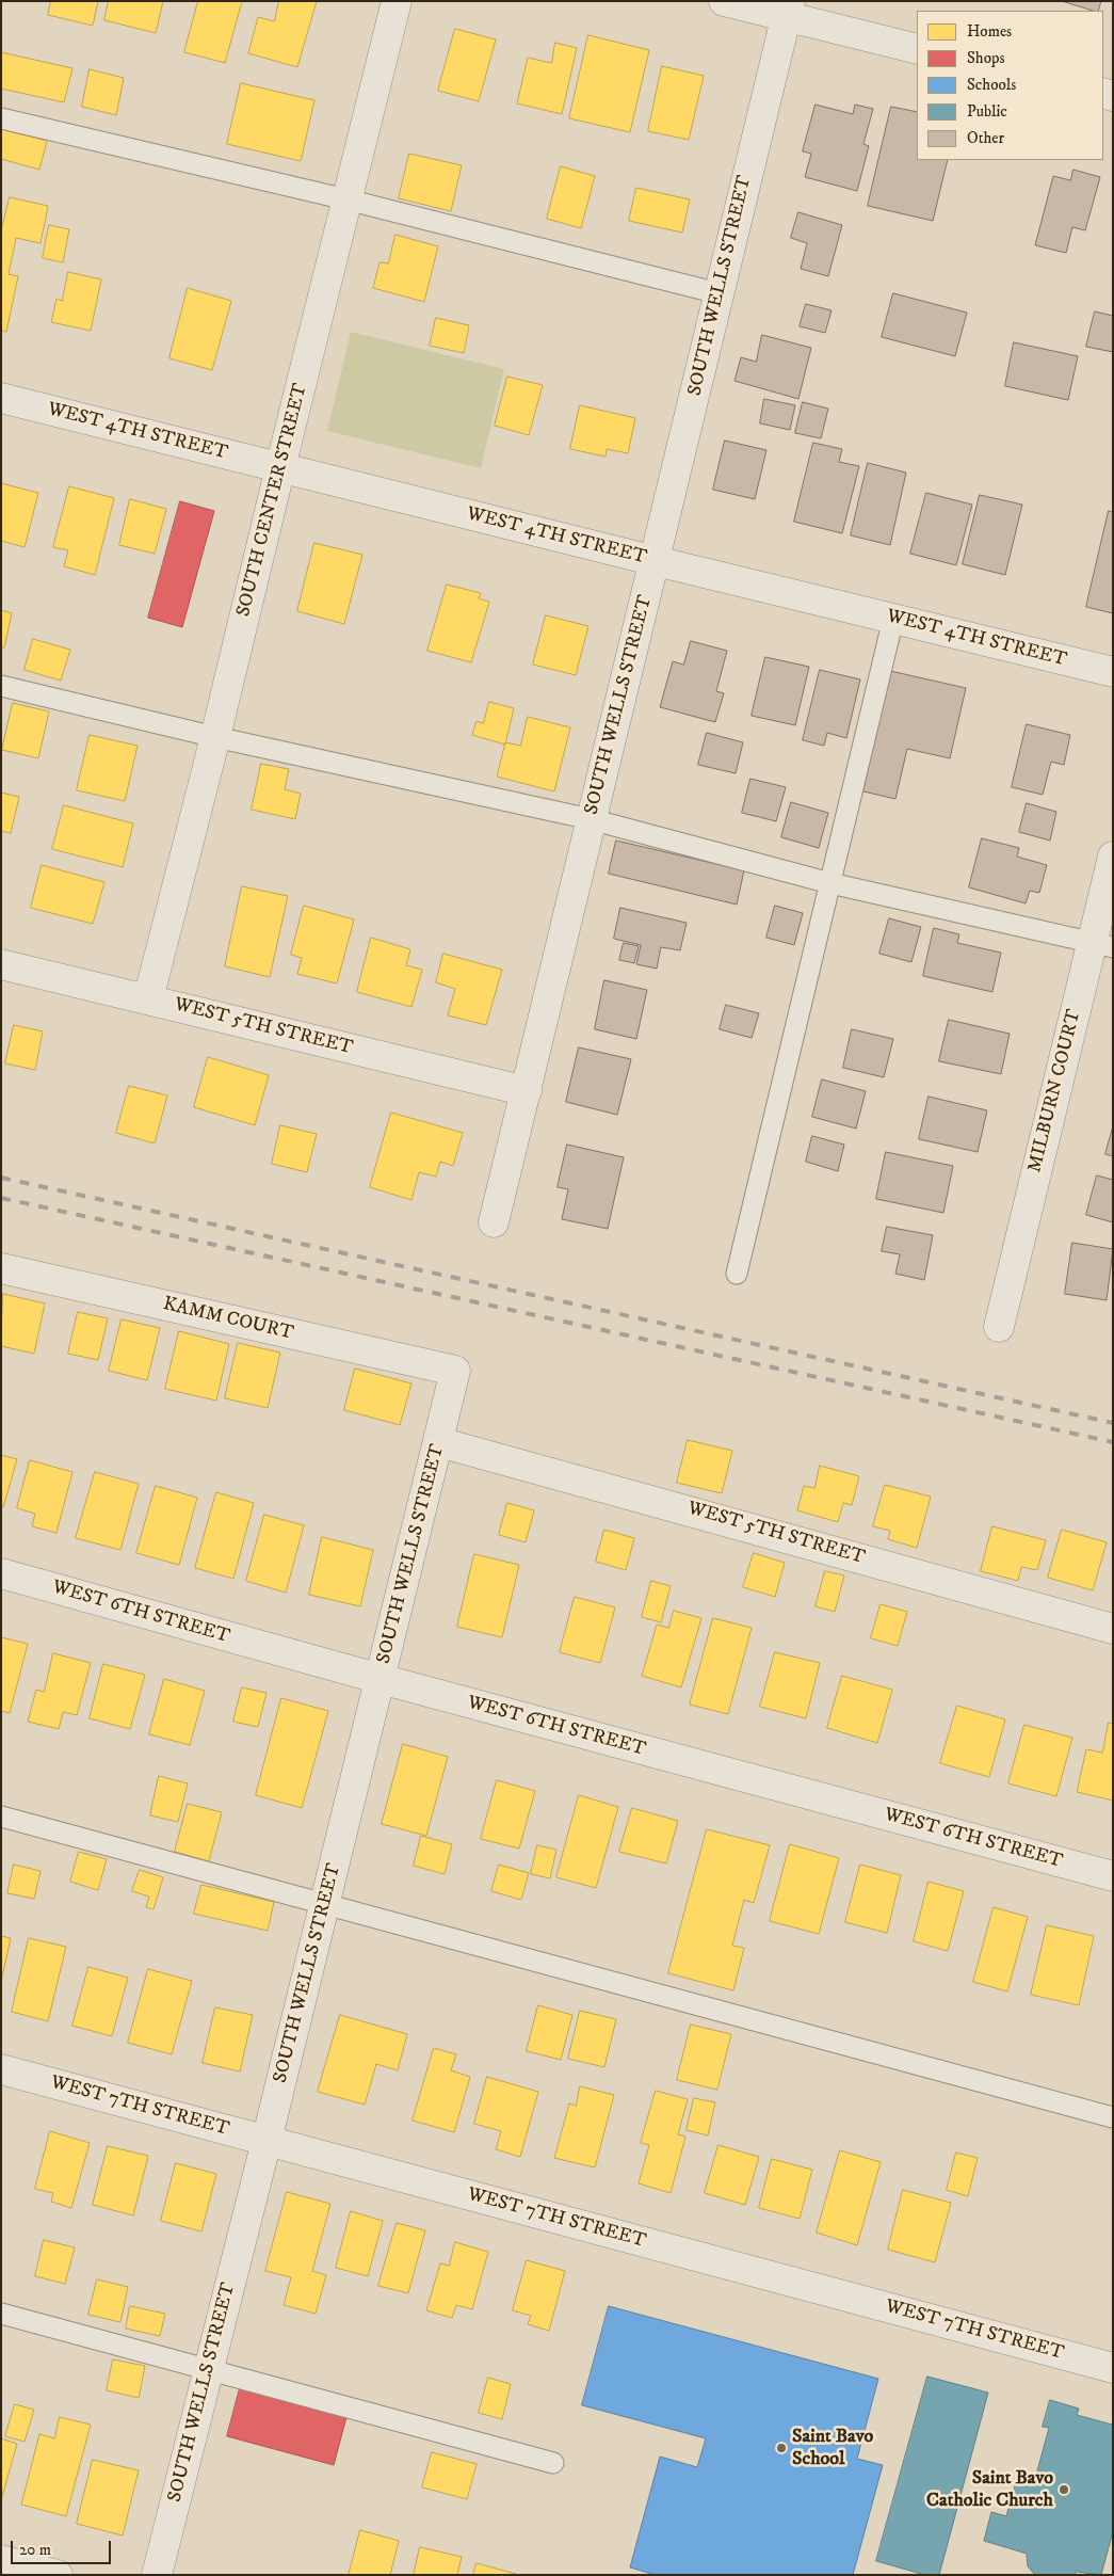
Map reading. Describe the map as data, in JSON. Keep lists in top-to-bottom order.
{
  "streets": {
    "street": [
      "SOUTH WELLS STREET",
      "WEST 4TH STREET",
      "SOUTH CENTER STREET",
      "WEST 5TH STREET",
      "MILBURN COURT",
      "KAMM COURT",
      "WEST 6TH STREET",
      "WEST 7TH STREET"
    ]
  },
  "crossings": [
    ["SOUTH WELLS STREET", "WEST 4TH STREET"],
    ["SOUTH WELLS STREET", "WEST 5TH STREET"],
    ["SOUTH WELLS STREET", "KAMM COURT"],
    ["SOUTH WELLS STREET", "WEST 6TH STREET"],
    ["SOUTH WELLS STREET", "WEST 7TH STREET"],
    ["WEST 4TH STREET", "SOUTH CENTER STREET"],
    ["SOUTH CENTER STREET", "WEST 5TH STREET"]
  ],
  "places": ["Saint Bavo School", "Saint Bavo Catholic Church"],
  "legend": [
    "Homes",
    "Shops",
    "Schools",
    "Public",
    "Other"
  ],
  "scale_bar": "20 m"
}
